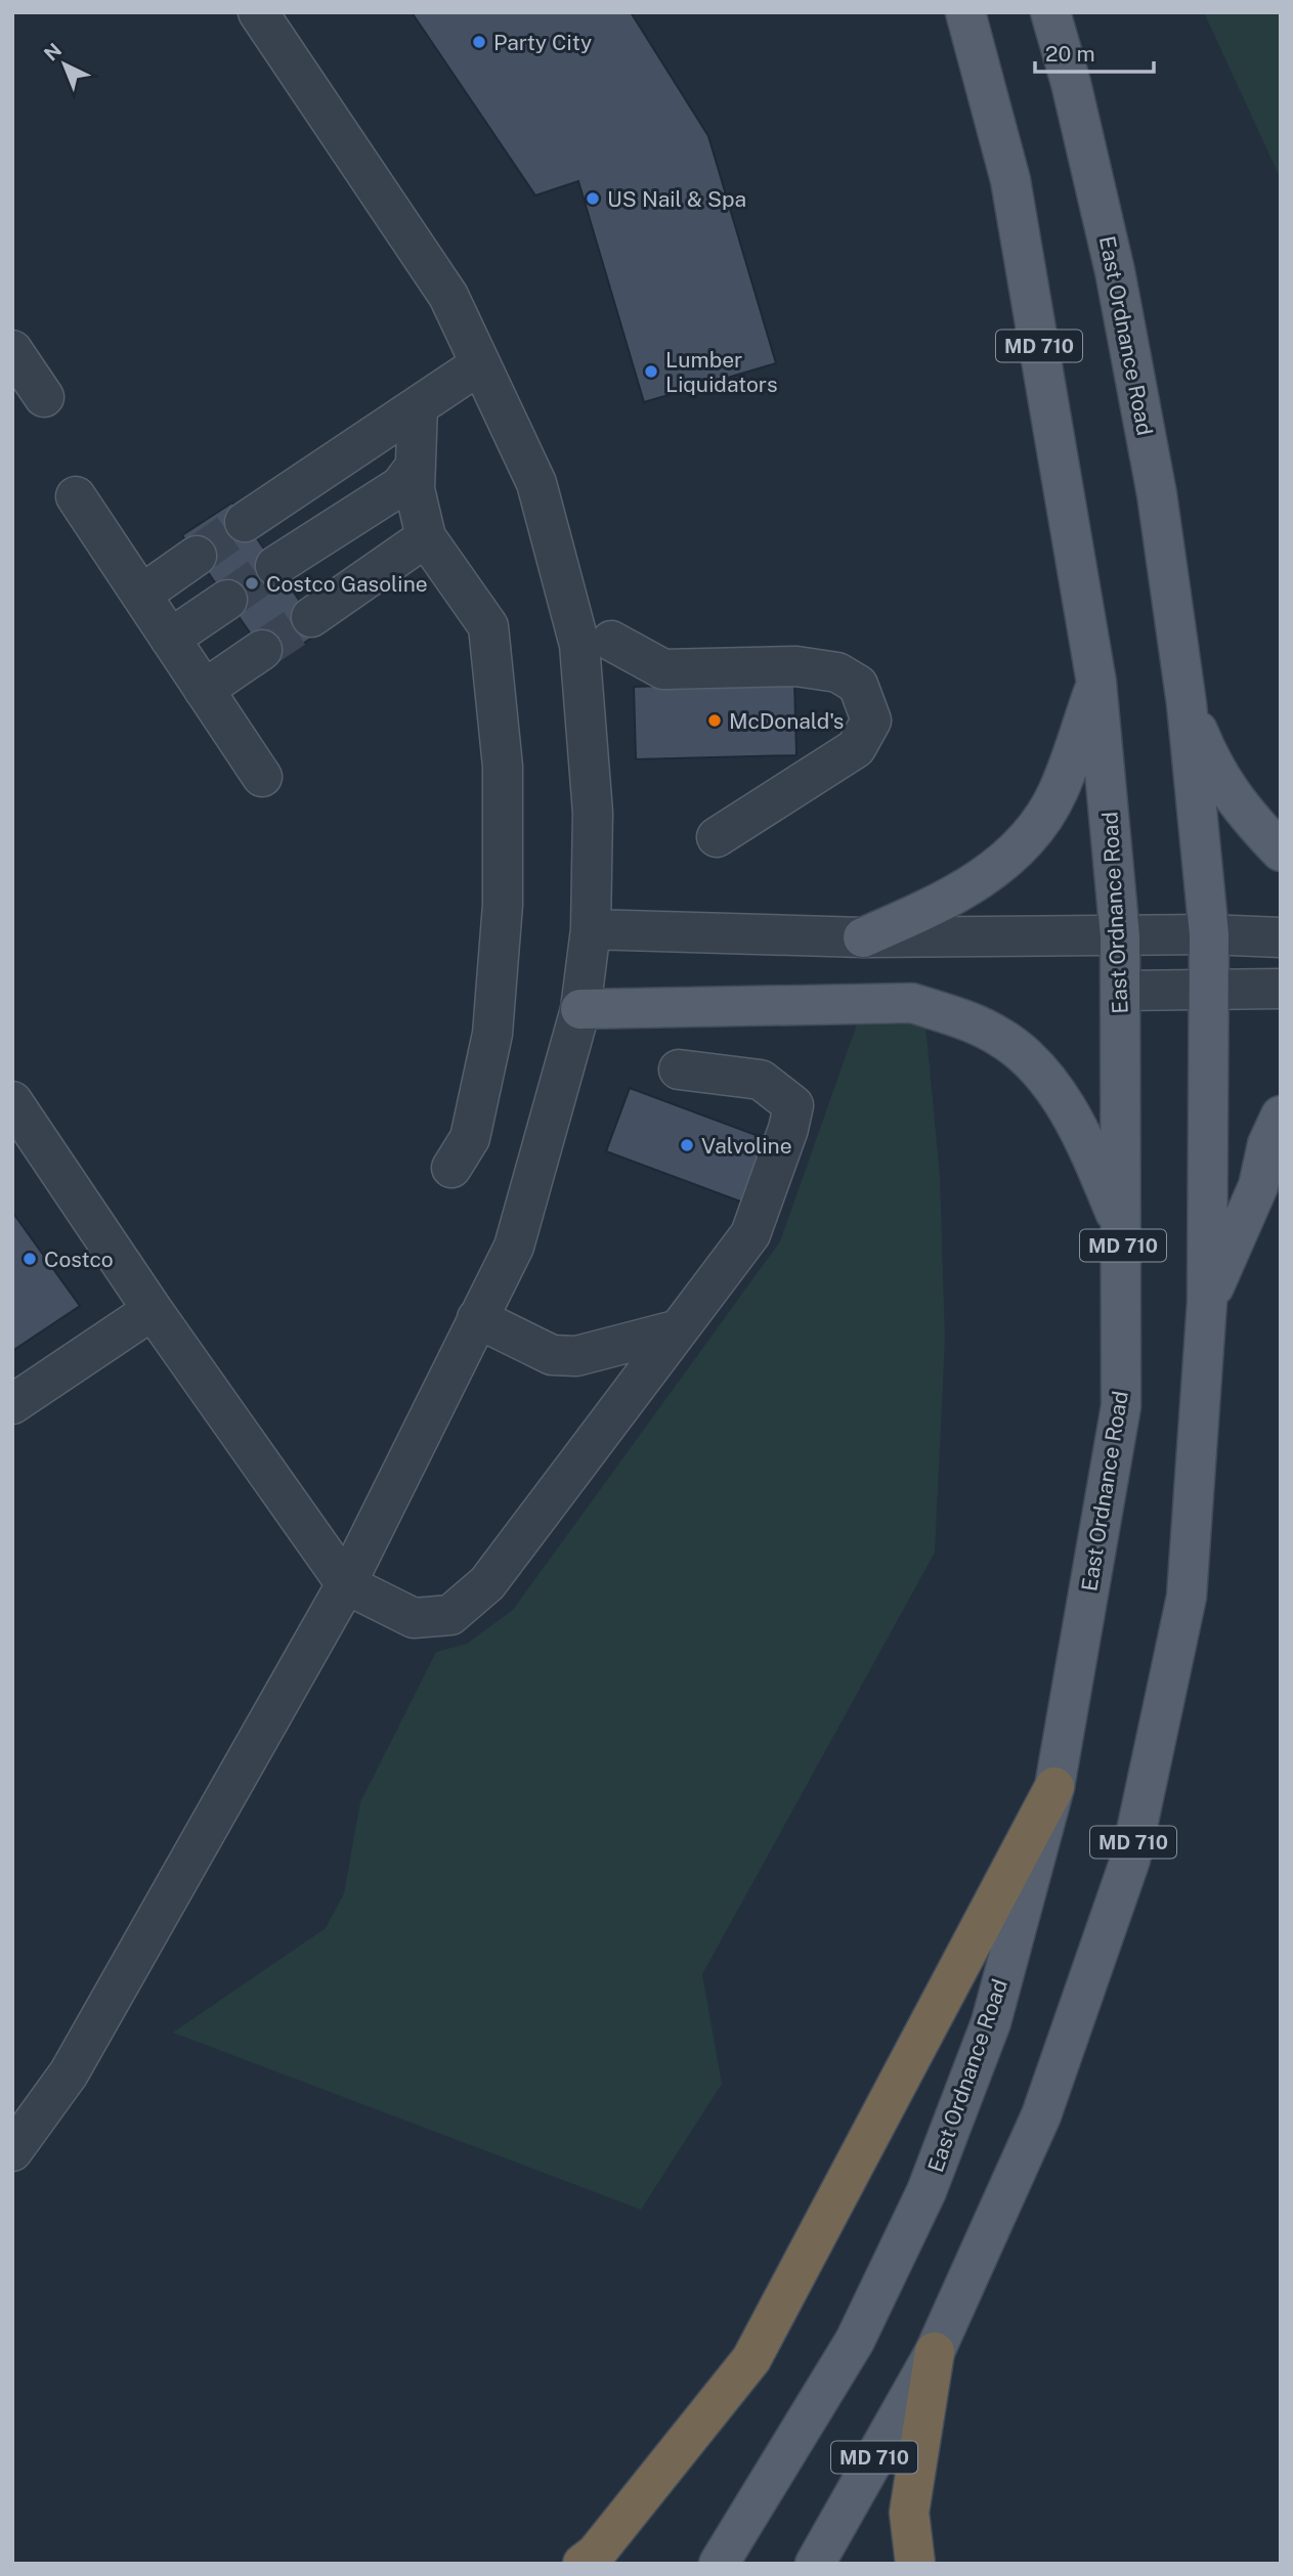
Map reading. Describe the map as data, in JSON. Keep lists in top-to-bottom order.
{
  "streets": {
    "main road": ["East Ordnance Road", "MD 710"]
  },
  "places": [
    "Party City",
    "US Nail & Spa",
    "Lumber Liquidators",
    "Costco Gasoline",
    "McDonald's",
    "Valvoline",
    "Costco"
  ],
  "scale_bar": "20 m",
  "north": "top left"
}
